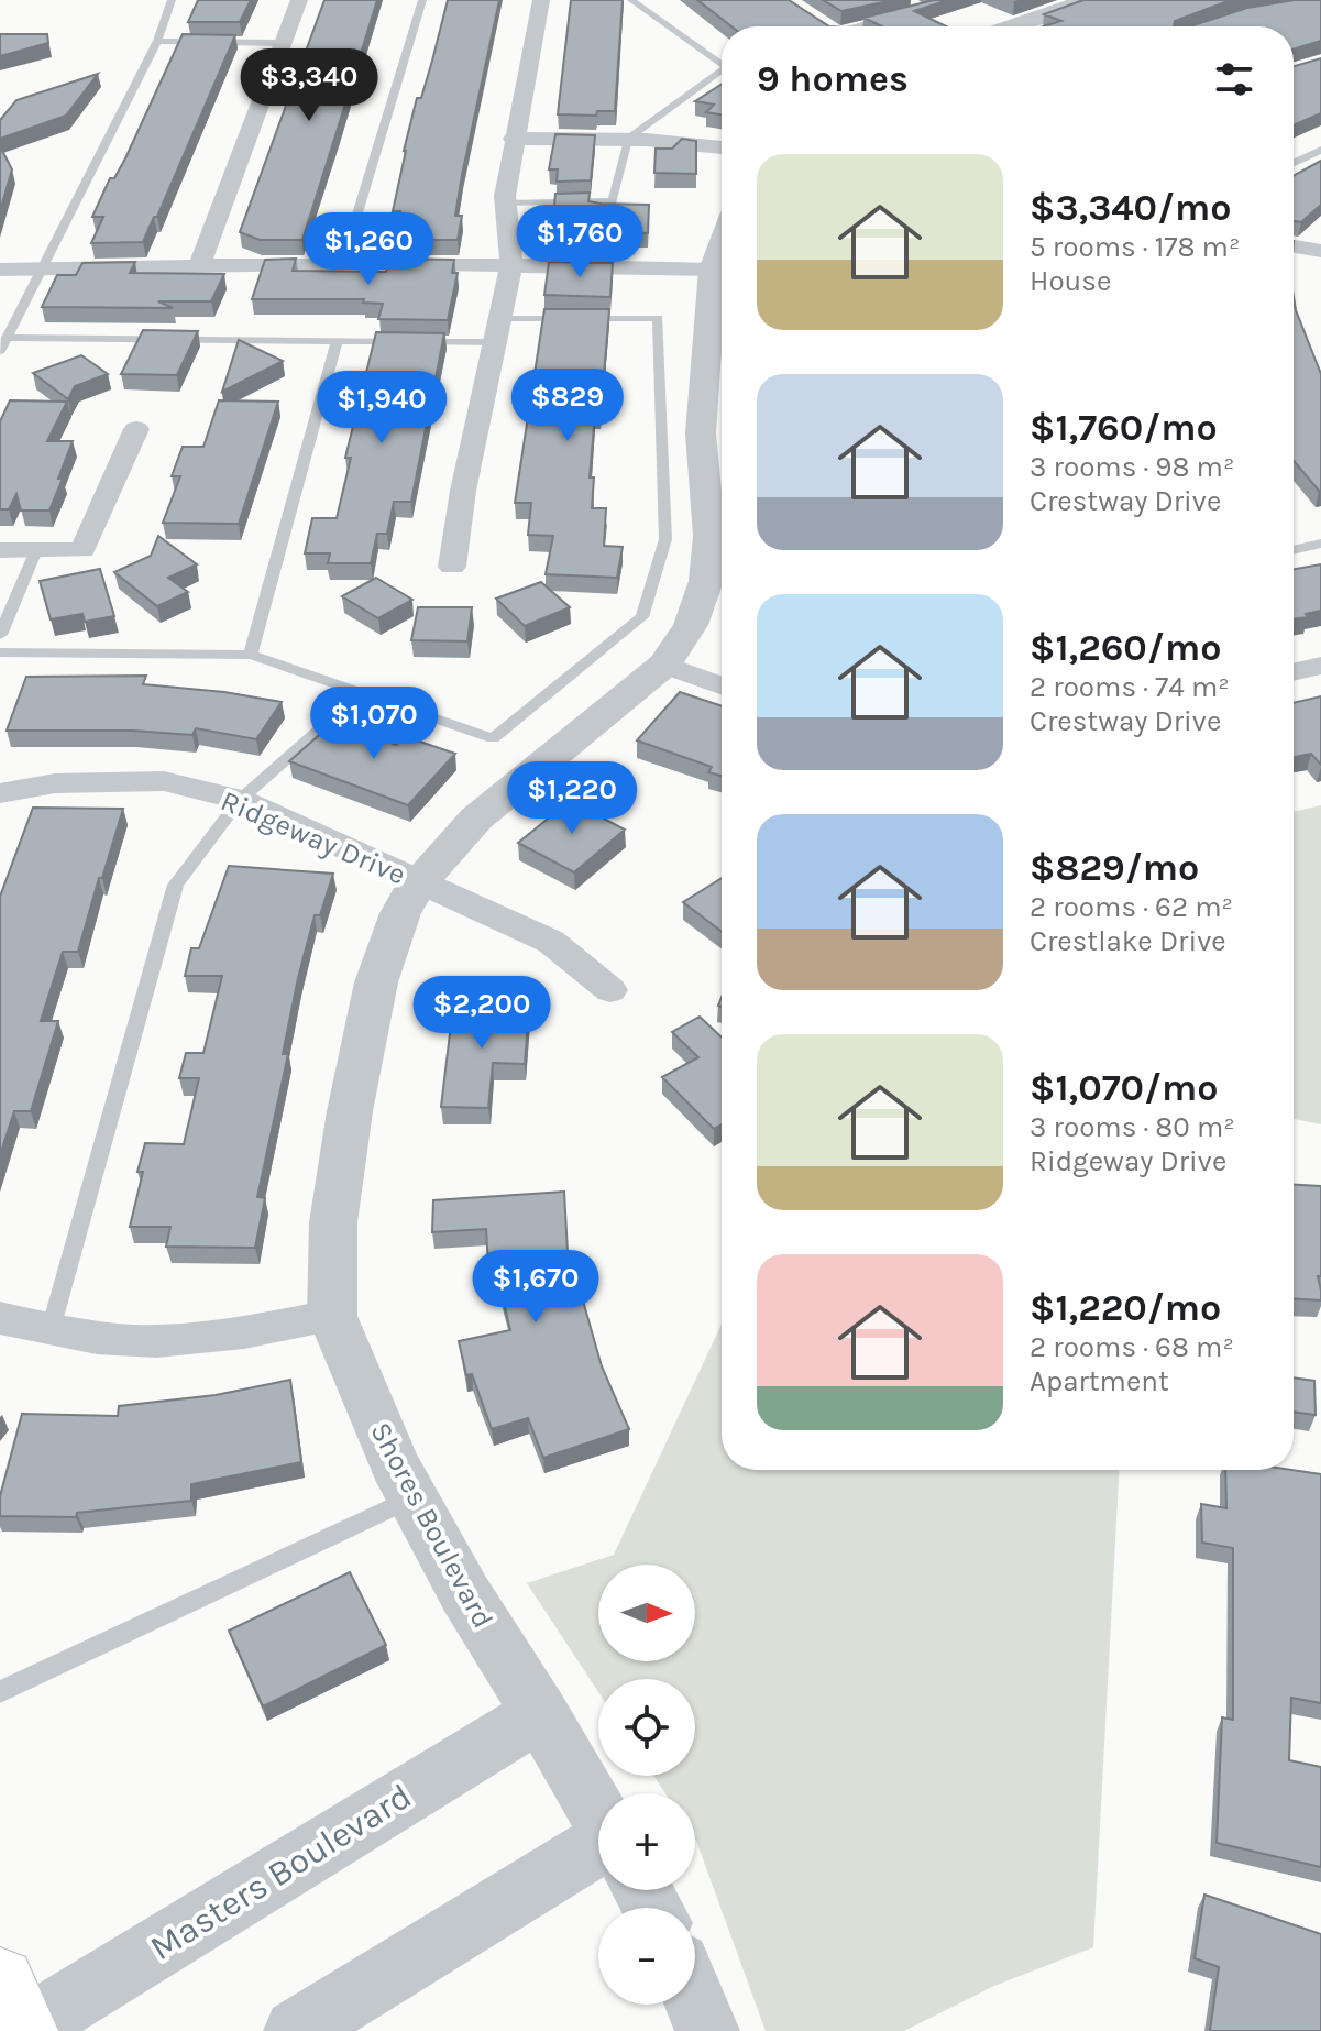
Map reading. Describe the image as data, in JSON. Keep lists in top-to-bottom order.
{
  "streets": {
    "street": ["Ridgeway Drive", "Shores Boulevard", "Masters Boulevard"]
  },
  "crossings": [
    ["Ridgeway Drive", "Shores Boulevard"],
    ["Shores Boulevard", "Masters Boulevard"]
  ],
  "north": "right",
  "page": {
    "heading": "9 homes",
    "price": [
      "$3,340",
      "$1,760",
      "$1,260",
      "$829",
      "$1,940",
      "$1,070",
      "$1,220",
      "$2,200",
      "$1,670"
    ],
    "list": [
      {
        "name": "$3,340/mo",
        "note": "5 rooms · 178 m² · House"
      },
      {
        "name": "$1,760/mo",
        "note": "3 rooms · 98 m² · Crestway Drive"
      },
      {
        "name": "$1,260/mo",
        "note": "2 rooms · 74 m² · Crestway Drive"
      },
      {
        "name": "$829/mo",
        "note": "2 rooms · 62 m² · Crestlake Drive"
      },
      {
        "name": "$1,070/mo",
        "note": "3 rooms · 80 m² · Ridgeway Drive"
      },
      {
        "name": "$1,220/mo",
        "note": "2 rooms · 68 m² · Apartment"
      }
    ],
    "map_buttons": ["+", "−"]
  }
}
